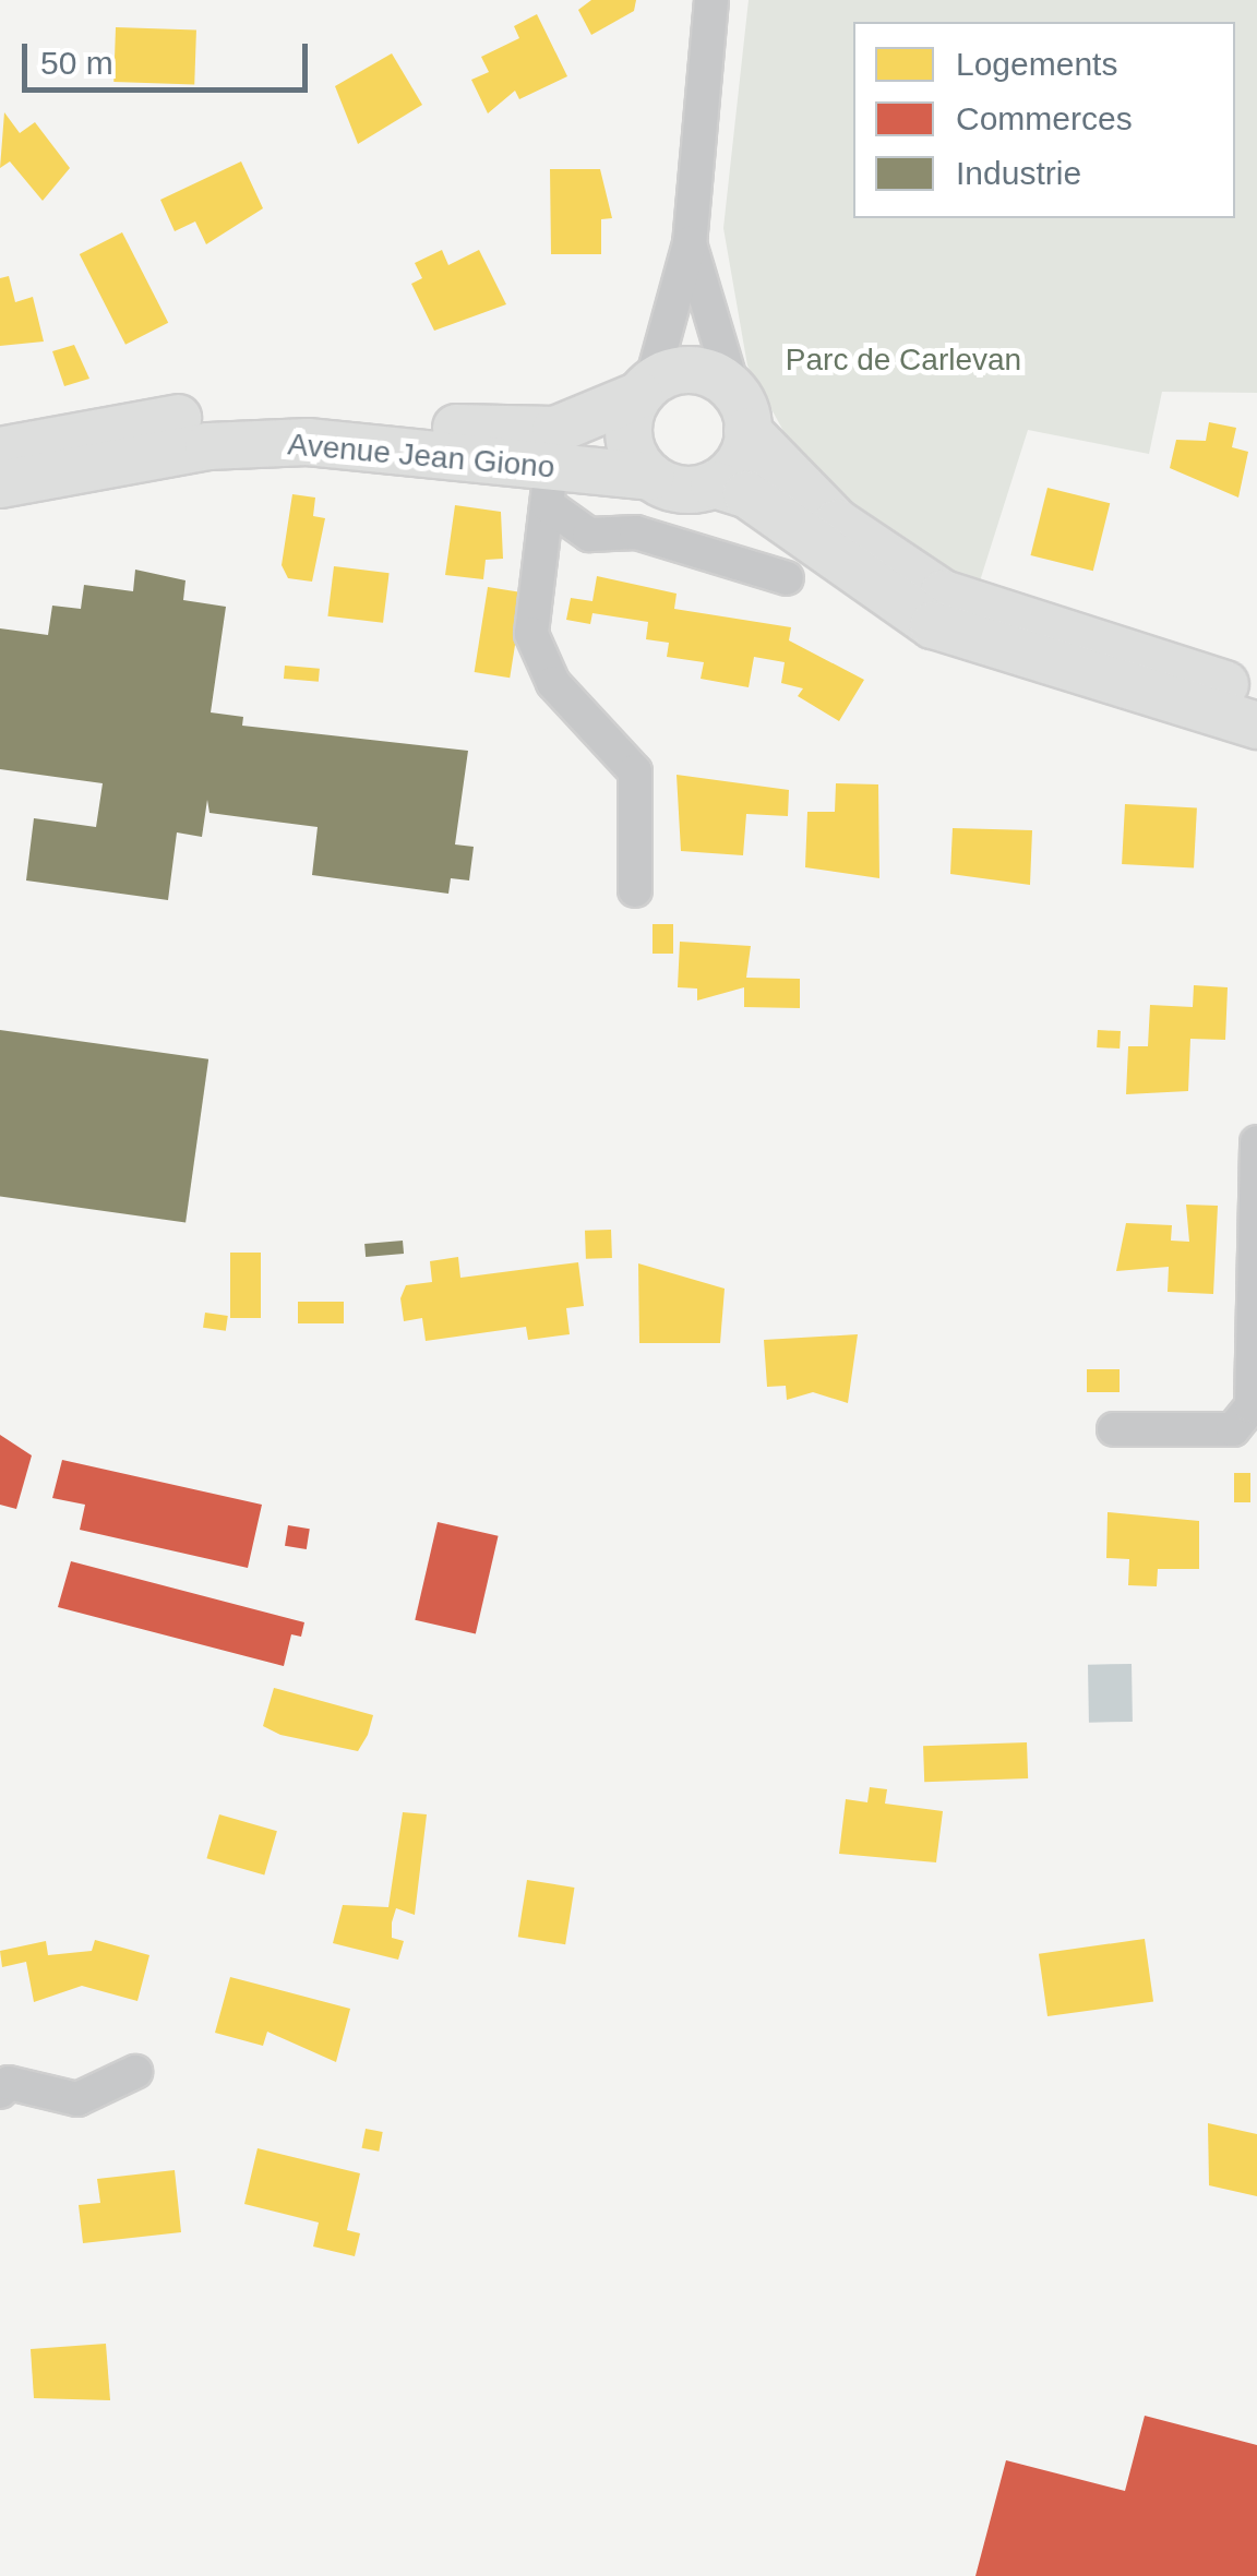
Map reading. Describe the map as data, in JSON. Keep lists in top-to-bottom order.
{
  "streets": {
    "main road": ["Avenue Jean Giono"]
  },
  "parks": ["Parc de Carlevan"],
  "legend": ["Logements", "Commerces", "Industrie"],
  "scale_bar": "50 m"
}
